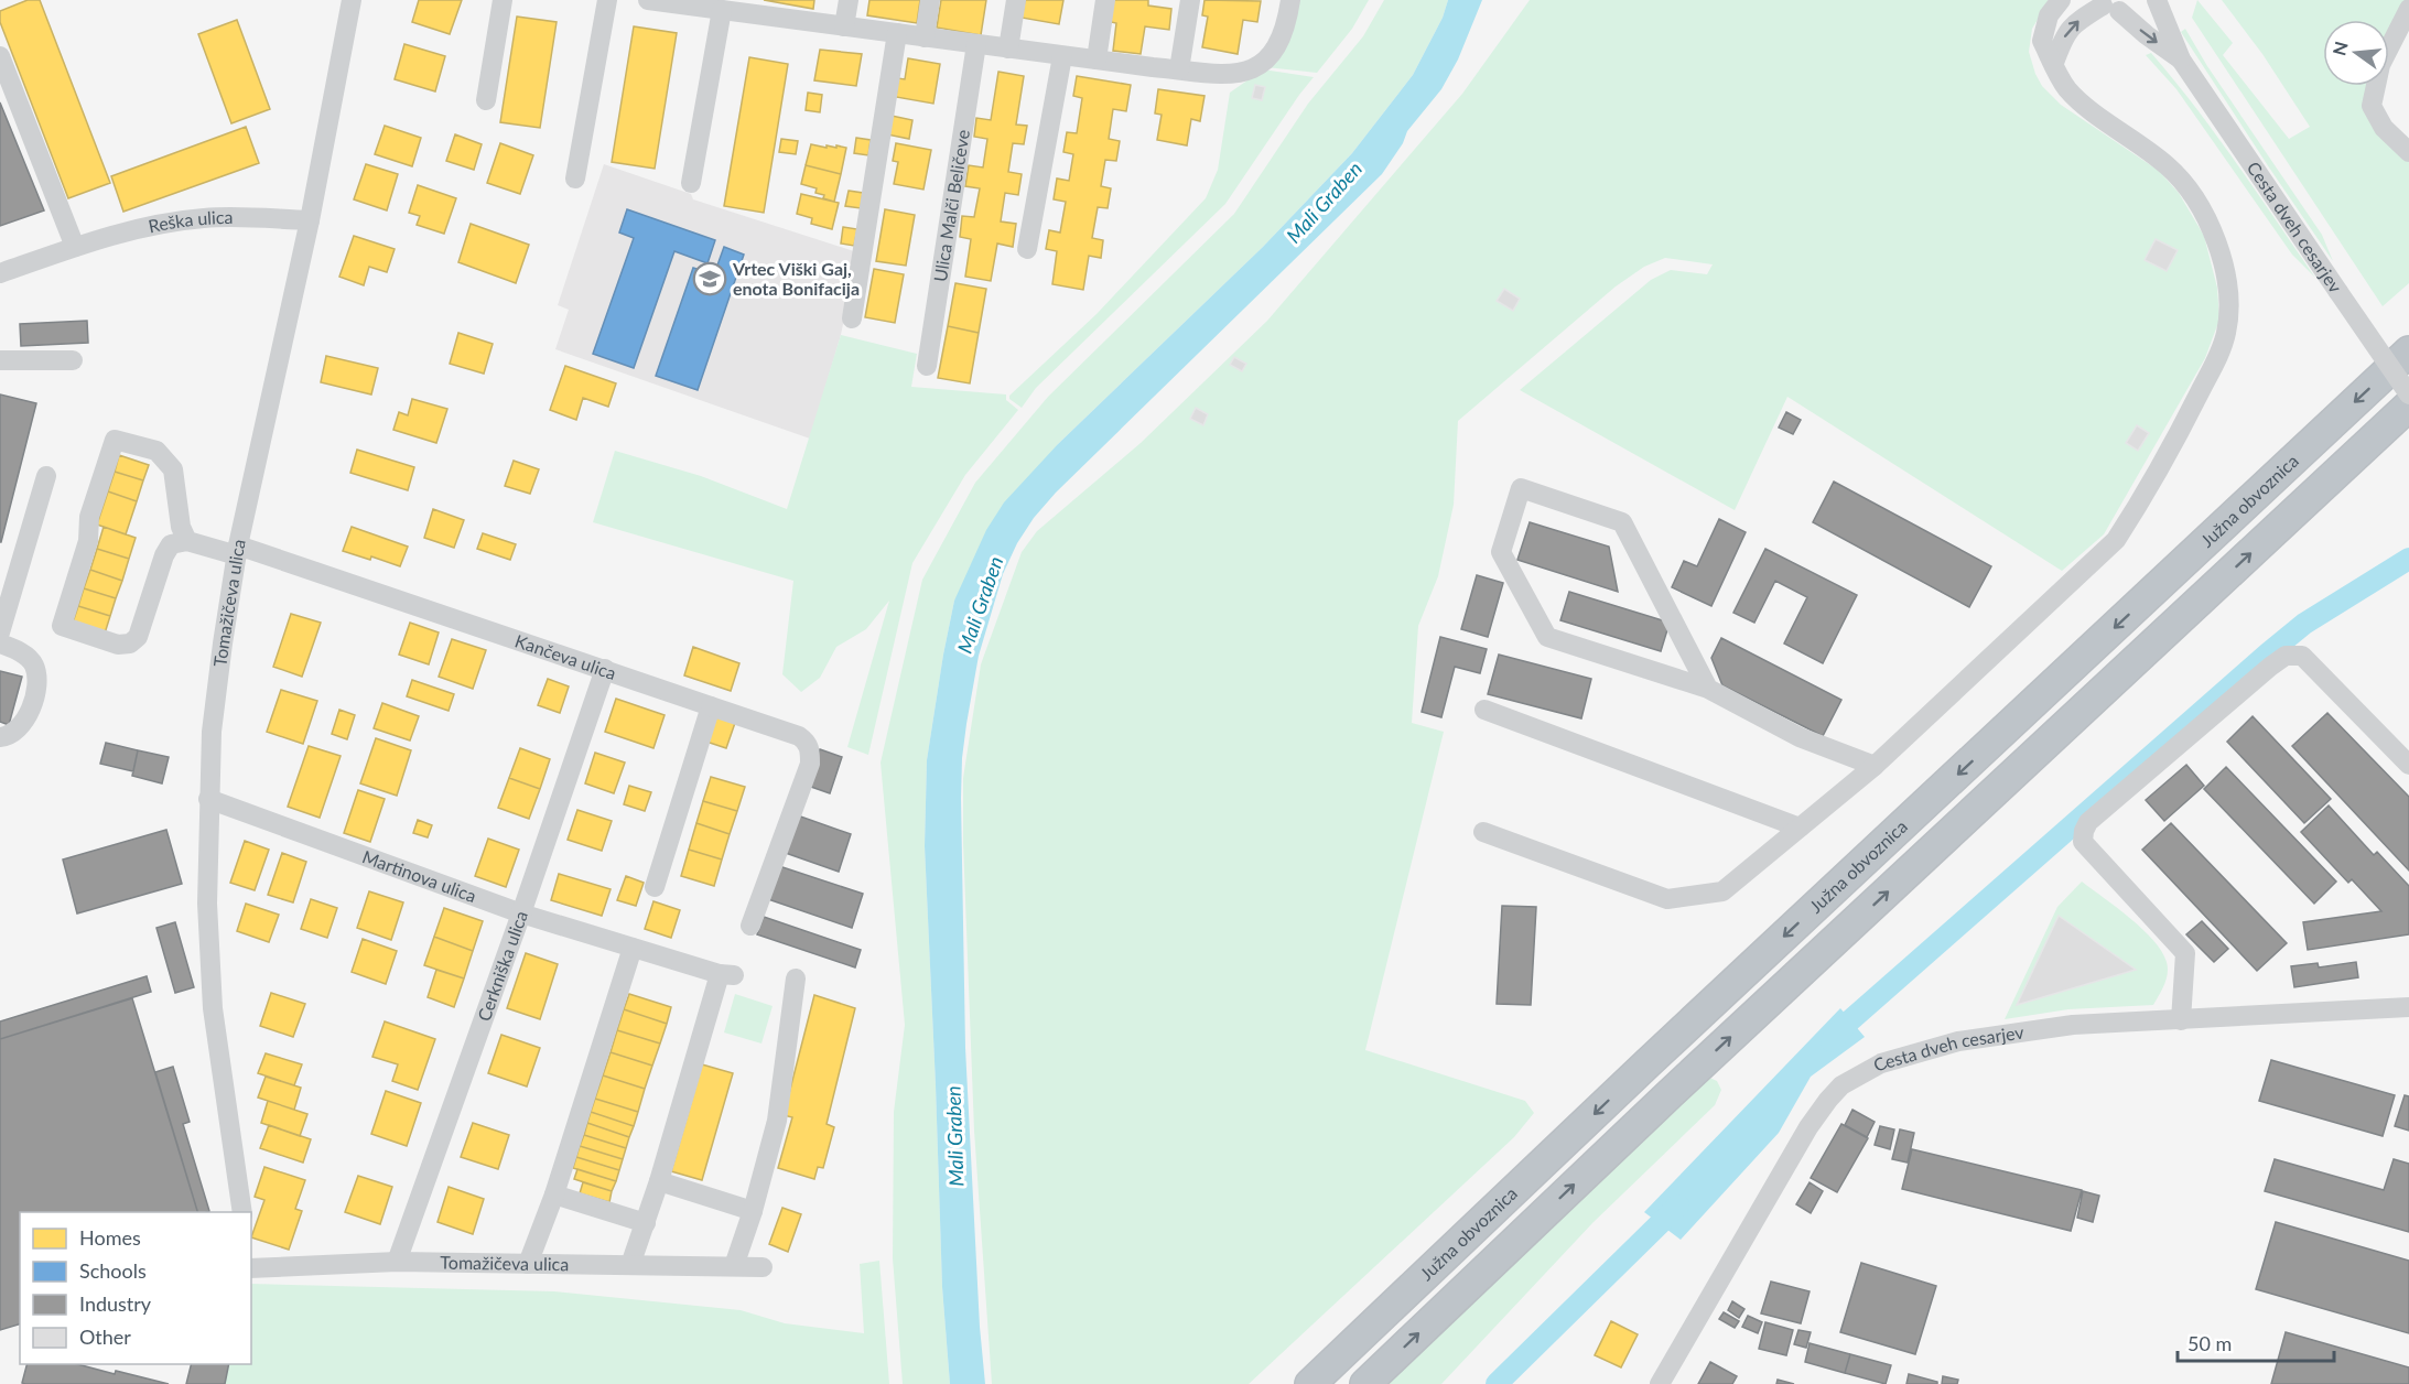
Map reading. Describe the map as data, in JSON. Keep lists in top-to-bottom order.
{
  "streets": {
    "highway": ["Južna obvoznica"],
    "street": [
      "Ulica Malči Beličeve",
      "Reška ulica",
      "Cesta dveh cesarjev",
      "Tomažičeva ulica",
      "Kančeva ulica",
      "Martinova ulica",
      "Cerkniška ulica"
    ]
  },
  "crossings": [
    ["Reška ulica", "Tomažičeva ulica"],
    ["Tomažičeva ulica", "Kančeva ulica"],
    ["Tomažičeva ulica", "Martinova ulica"],
    ["Tomažičeva ulica", "Cerkniška ulica"],
    ["Kančeva ulica", "Cerkniška ulica"],
    ["Martinova ulica", "Cerkniška ulica"]
  ],
  "water": ["Mali Graben"],
  "places": {
    "school or university": ["Vrtec Viški Gaj, enota Bonifacija"]
  },
  "legend": [
    "Homes",
    "Schools",
    "Industry",
    "Other"
  ],
  "scale_bar": "50 m",
  "north": "left"
}
